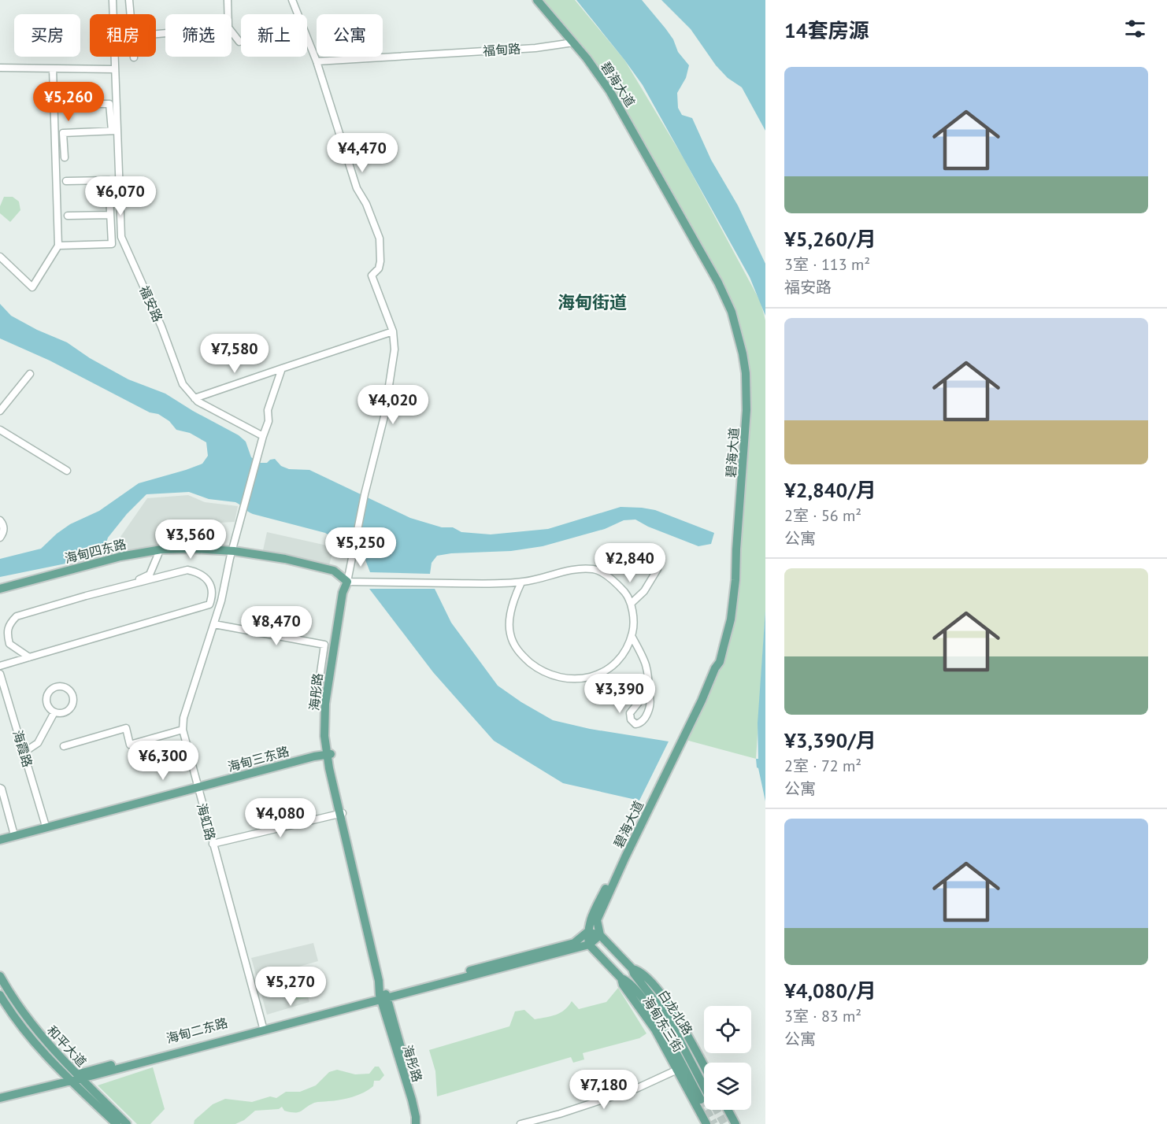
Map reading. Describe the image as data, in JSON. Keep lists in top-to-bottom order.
{
  "streets": {
    "main road": [
      "碧海大道",
      "海甸四东路",
      "海彤路",
      "白龙北路",
      "海甸东三街",
      "海甸二东路",
      "和平大道"
    ],
    "street": [
      "福甸路",
      "福安路",
      "海霞路",
      "海虹路"
    ]
  },
  "crossings": [
    ["福甸路", "碧海大道"],
    ["碧海大道", "海甸东三街"],
    ["碧海大道", "海甸二东路"],
    ["海甸四东路", "海彤路"],
    ["海甸四东路", "海虹路"],
    ["海彤路", "海甸二东路"],
    ["海虹路", "海甸二东路"],
    ["白龙北路", "海甸东三街"],
    ["海甸东三街", "海甸二东路"],
    ["海甸二东路", "和平大道"]
  ],
  "districts": ["海甸街道"],
  "page": {
    "heading": "14套房源",
    "chip": [
      "买房",
      "租房",
      "筛选",
      "新上",
      "公寓"
    ],
    "list": [
      {
        "name": "¥5,260/月",
        "note": "3室 · 113 m² · 福安路"
      },
      {
        "name": "¥2,840/月",
        "note": "2室 · 56 m² · 公寓"
      },
      {
        "name": "¥3,390/月",
        "note": "2室 · 72 m² · 公寓"
      },
      {
        "name": "¥4,080/月",
        "note": "3室 · 83 m² · 公寓"
      }
    ],
    "price": [
      "¥5,260",
      "¥4,470",
      "¥6,070",
      "¥7,580",
      "¥4,020",
      "¥3,560",
      "¥5,250",
      "¥2,840",
      "¥8,470",
      "¥3,390",
      "¥6,300",
      "¥4,080",
      "¥5,270",
      "¥7,180"
    ]
  }
}
